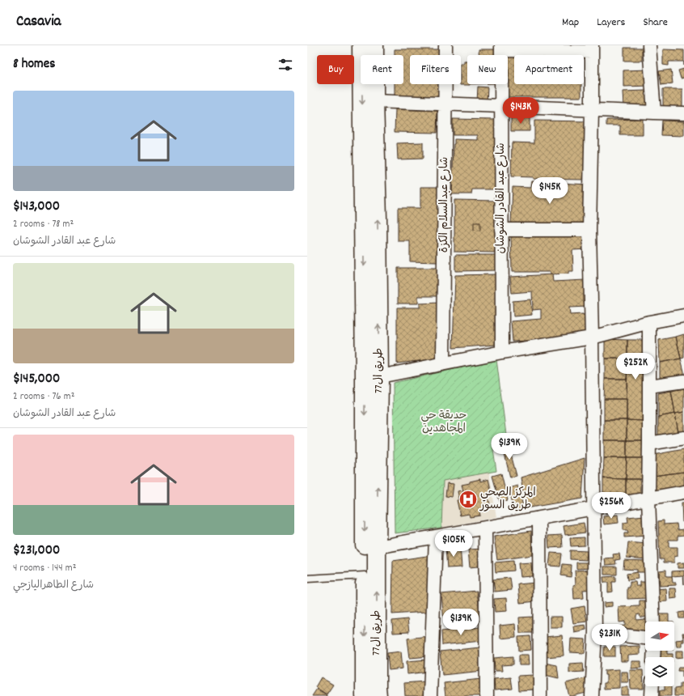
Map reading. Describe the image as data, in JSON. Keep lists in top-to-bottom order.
{
  "streets": {
    "main road": ["طريق ال77"],
    "street": ["شارع عبد القادر الشوشان", "شارع عبدالسلام الكزة"]
  },
  "parks": ["حديقة حي المجاهدين"],
  "places": {
    "hospital": ["المركز الصحي طريق السور"]
  },
  "north": "right",
  "page": {
    "header": "Casavia",
    "nav": ["Map", "Layers", "Share"],
    "heading": "8 homes",
    "chip": [
      "Buy",
      "Rent",
      "Filters",
      "New",
      "Apartment"
    ],
    "list": [
      {
        "name": "$143,000",
        "note": "2 rooms · 78 m² · شارع عبد القادر الشوشان"
      },
      {
        "name": "$145,000",
        "note": "2 rooms · 76 m² · شارع عبد القادر الشوشان"
      },
      {
        "name": "$231,000",
        "note": "4 rooms · 144 m² · شارع الطاهراليازجي"
      }
    ],
    "price": [
      "$143K",
      "$145K",
      "$252K",
      "$139K",
      "$256K",
      "$105K",
      "$139K",
      "$231K"
    ]
  }
}
